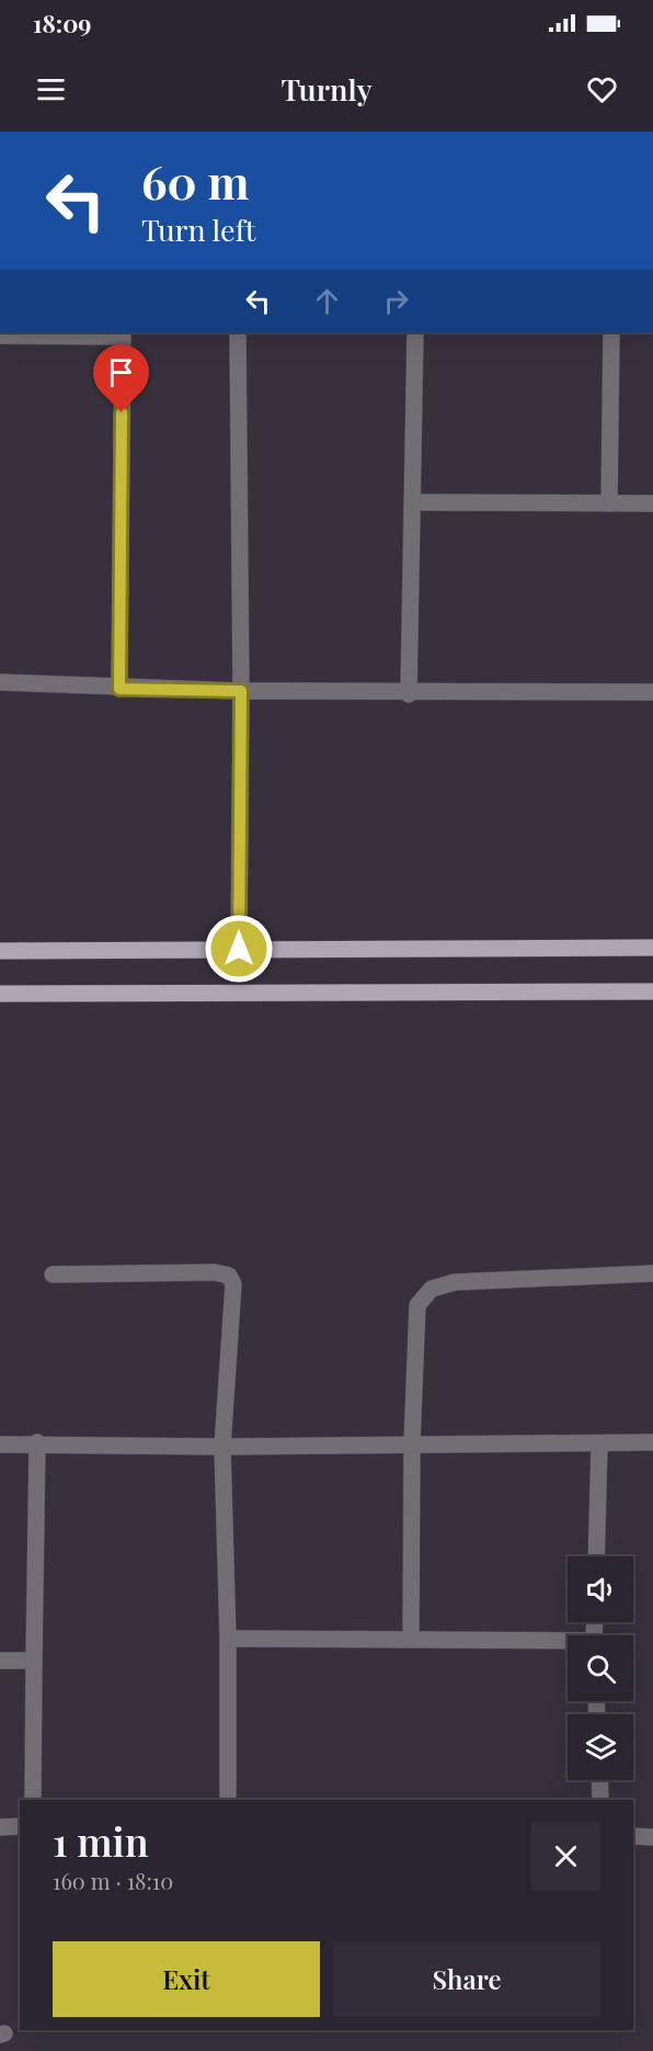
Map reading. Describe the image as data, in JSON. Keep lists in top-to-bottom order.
{
  "page": {
    "status": "18:09",
    "header": "Turnly",
    "turn": ["60 m", "Turn left"],
    "heading": ["1 min", "160 m · 18:10"],
    "buttons": ["Exit", "Share"]
  }
}
